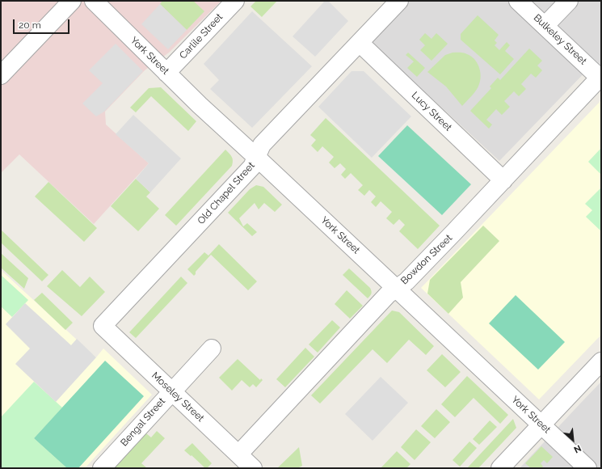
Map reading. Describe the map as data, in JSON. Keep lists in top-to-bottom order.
{
  "streets": {
    "street": [
      "Carlile Street",
      "Bulkeley Street",
      "York Street",
      "Lucy Street",
      "Old Chapel Street",
      "Bowdon Street",
      "Moseley Street",
      "Bengal Street"
    ]
  },
  "crossings": [
    ["Carlile Street", "York Street"],
    ["Bulkeley Street", "Bowdon Street"],
    ["York Street", "Old Chapel Street"],
    ["York Street", "Bowdon Street"],
    ["Lucy Street", "Old Chapel Street"],
    ["Lucy Street", "Bowdon Street"],
    ["Old Chapel Street", "Moseley Street"],
    ["Bowdon Street", "Moseley Street"],
    ["Moseley Street", "Bengal Street"]
  ],
  "scale_bar": "20 m",
  "north": "bottom right"
}
